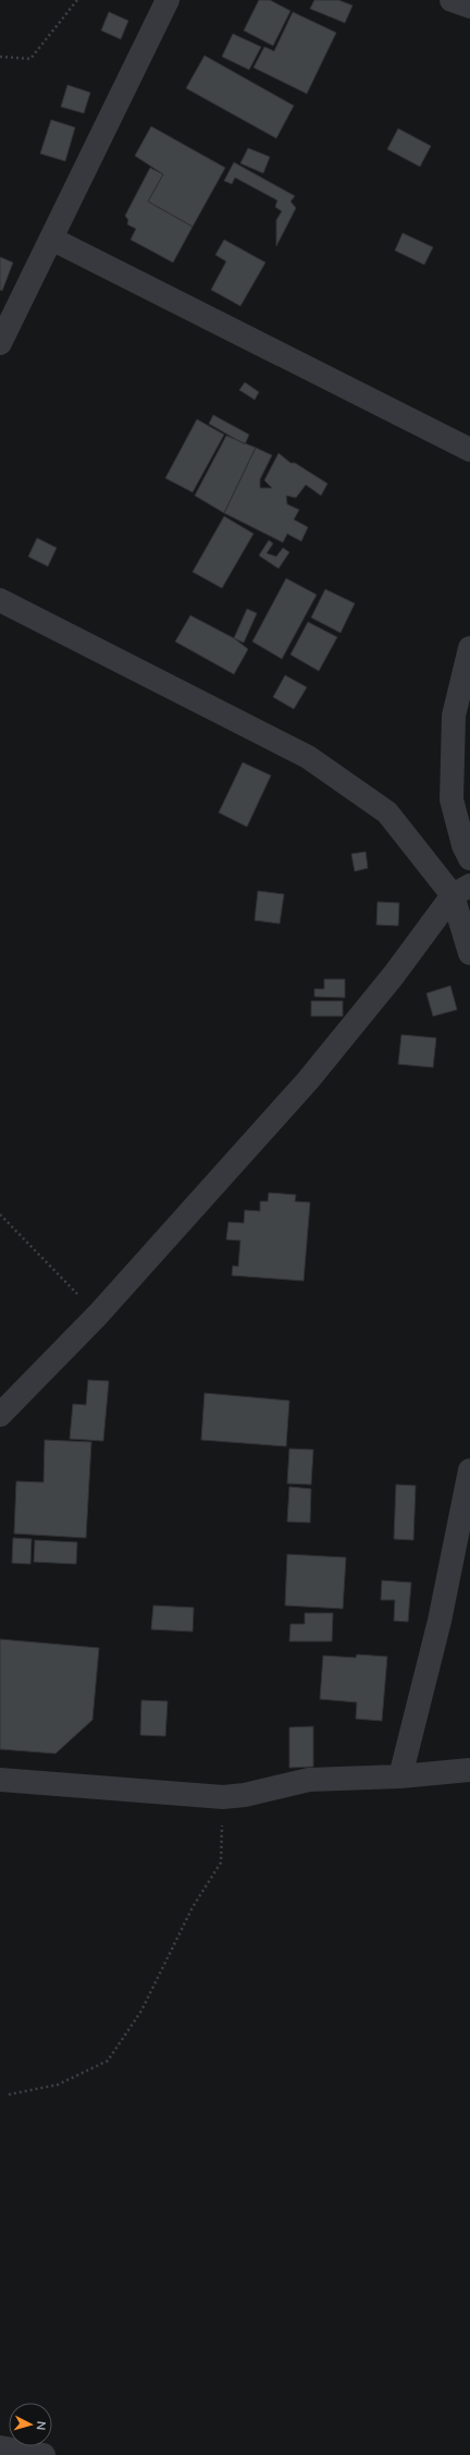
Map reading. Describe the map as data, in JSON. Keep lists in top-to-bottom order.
{
  "north": "right"
}
